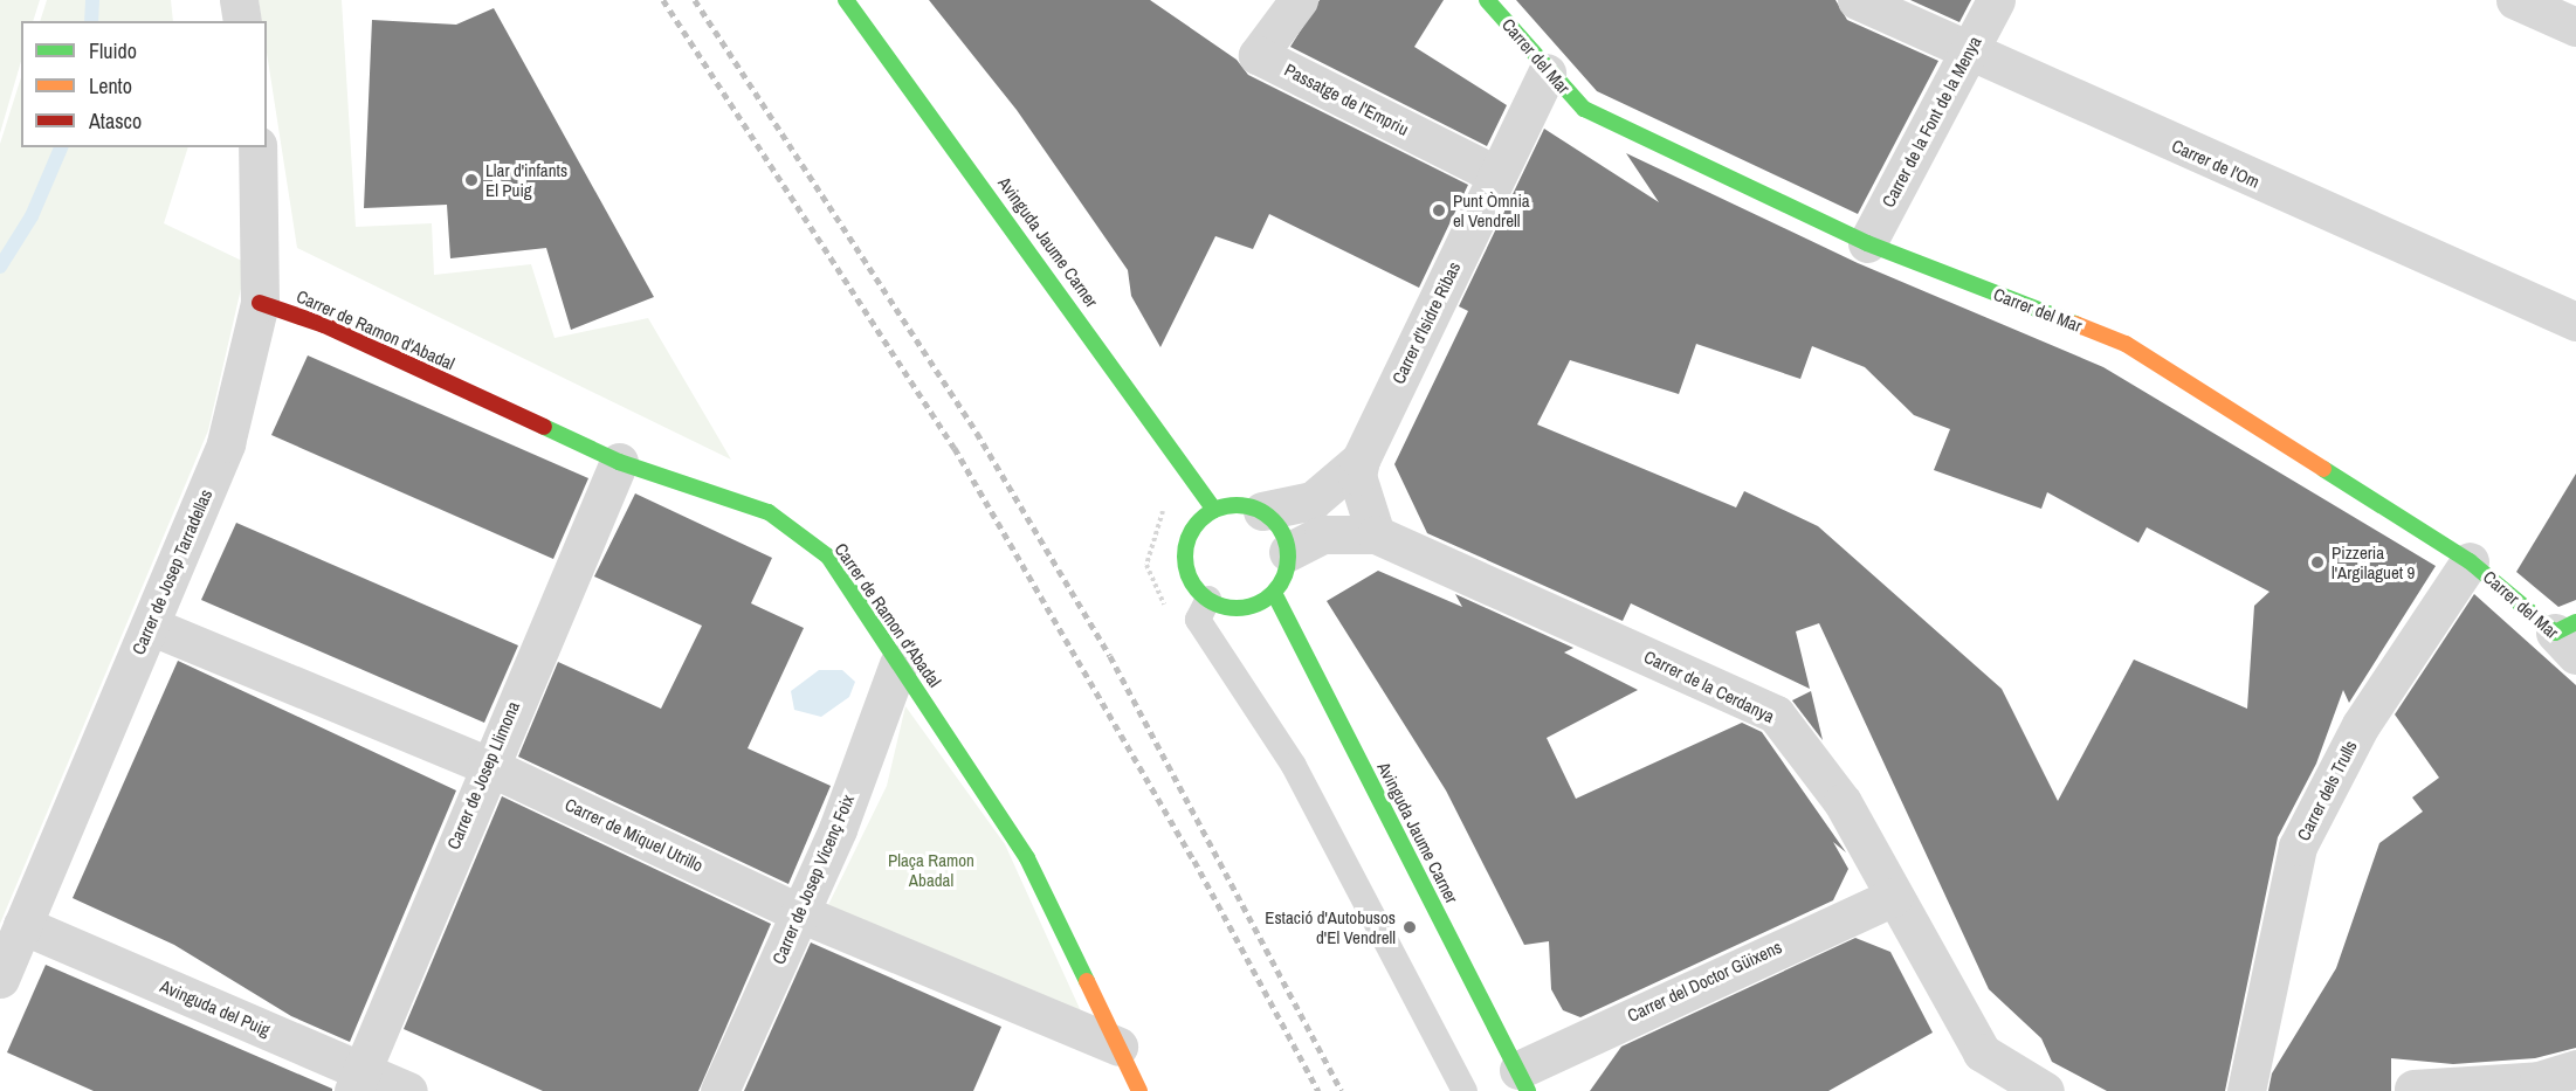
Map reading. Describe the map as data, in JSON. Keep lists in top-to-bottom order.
{
  "streets": {
    "street": [
      "Carrer del Mar",
      "Passatge de l'Empriu",
      "Carrer de la Font de la Menya",
      "Carrer de l'Om",
      "Avinguda Jaume Carner",
      "Carrer d'Isidre Ribas",
      "Carrer de Ramon d'Abadal",
      "Carrer de Josep Tarradellas",
      "Carrer de la Cerdanya",
      "Carrer de Josep Llimona",
      "Carrer dels Trulls",
      "Carrer de Miquel Utrillo",
      "Carrer de Josep Vicenç Foix",
      "Carrer del Doctor Güixens",
      "Avinguda del Puig"
    ]
  },
  "crossings": [
    ["Carrer del Mar", "Carrer de la Font de la Menya"],
    ["Carrer del Mar", "Carrer d'Isidre Ribas"],
    ["Carrer del Mar", "Carrer dels Trulls"],
    ["Passatge de l'Empriu", "Carrer d'Isidre Ribas"],
    ["Carrer de la Font de la Menya", "Carrer de l'Om"],
    ["Avinguda Jaume Carner", "Carrer d'Isidre Ribas"],
    ["Avinguda Jaume Carner", "Carrer de la Cerdanya"],
    ["Avinguda Jaume Carner", "Carrer del Doctor Güixens"],
    ["Carrer d'Isidre Ribas", "Carrer de la Cerdanya"],
    ["Carrer de Ramon d'Abadal", "Carrer de Josep Tarradellas"],
    ["Carrer de Ramon d'Abadal", "Carrer de Josep Llimona"],
    ["Carrer de Ramon d'Abadal", "Carrer de Miquel Utrillo"],
    ["Carrer de Ramon d'Abadal", "Carrer de Josep Vicenç Foix"],
    ["Carrer de Josep Tarradellas", "Carrer de Miquel Utrillo"],
    ["Carrer de Josep Tarradellas", "Avinguda del Puig"],
    ["Carrer de la Cerdanya", "Carrer del Doctor Güixens"],
    ["Carrer de Josep Llimona", "Carrer de Miquel Utrillo"],
    ["Carrer de Josep Llimona", "Avinguda del Puig"],
    ["Carrer de Miquel Utrillo", "Carrer de Josep Vicenç Foix"]
  ],
  "parks": ["Plaça Ramon Abadal"],
  "places": [
    "Llar d'infants El Puig",
    "Punt Òmnia el Vendrell",
    "Pizzeria l'Argilaguet 9",
    "Estació d'Autobusos d'El Vendrell"
  ],
  "legend": ["Fluido", "Lento", "Atasco"]
}
